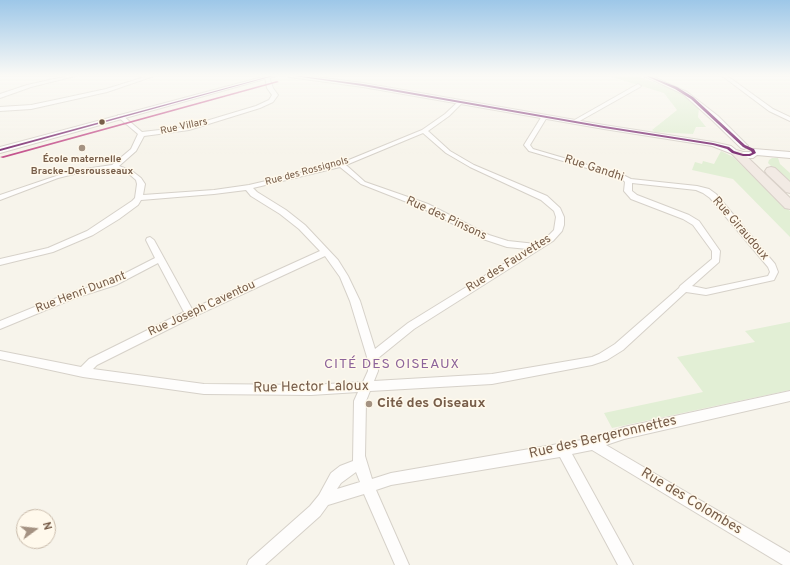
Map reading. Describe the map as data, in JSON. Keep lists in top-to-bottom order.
{
  "streets": {
    "street": [
      "Rue Villars",
      "Rue Gandhi",
      "Rue des Rossignols",
      "Rue des Pinsons",
      "Rue Giraudoux",
      "Rue des Fauvettes",
      "Rue Henri Dunant",
      "Rue Joseph Caventou",
      "Rue Hector Laloux",
      "Rue des Bergeronnettes",
      "Rue des Colombes"
    ]
  },
  "crossings": [
    ["Rue Gandhi", "Rue Giraudoux"],
    ["Rue Gandhi", "Rue Hector Laloux"],
    ["Rue des Rossignols", "Rue des Pinsons"],
    ["Rue des Rossignols", "Rue des Fauvettes"],
    ["Rue des Pinsons", "Rue des Fauvettes"],
    ["Rue Joseph Caventou", "Rue Hector Laloux"],
    ["Rue des Bergeronnettes", "Rue des Colombes"]
  ],
  "districts": ["CITÉ DES OISEAUX"],
  "places": ["École maternelle Bracke-Desrousseaux", "Cité des Oiseaux"],
  "north": "right"
}
